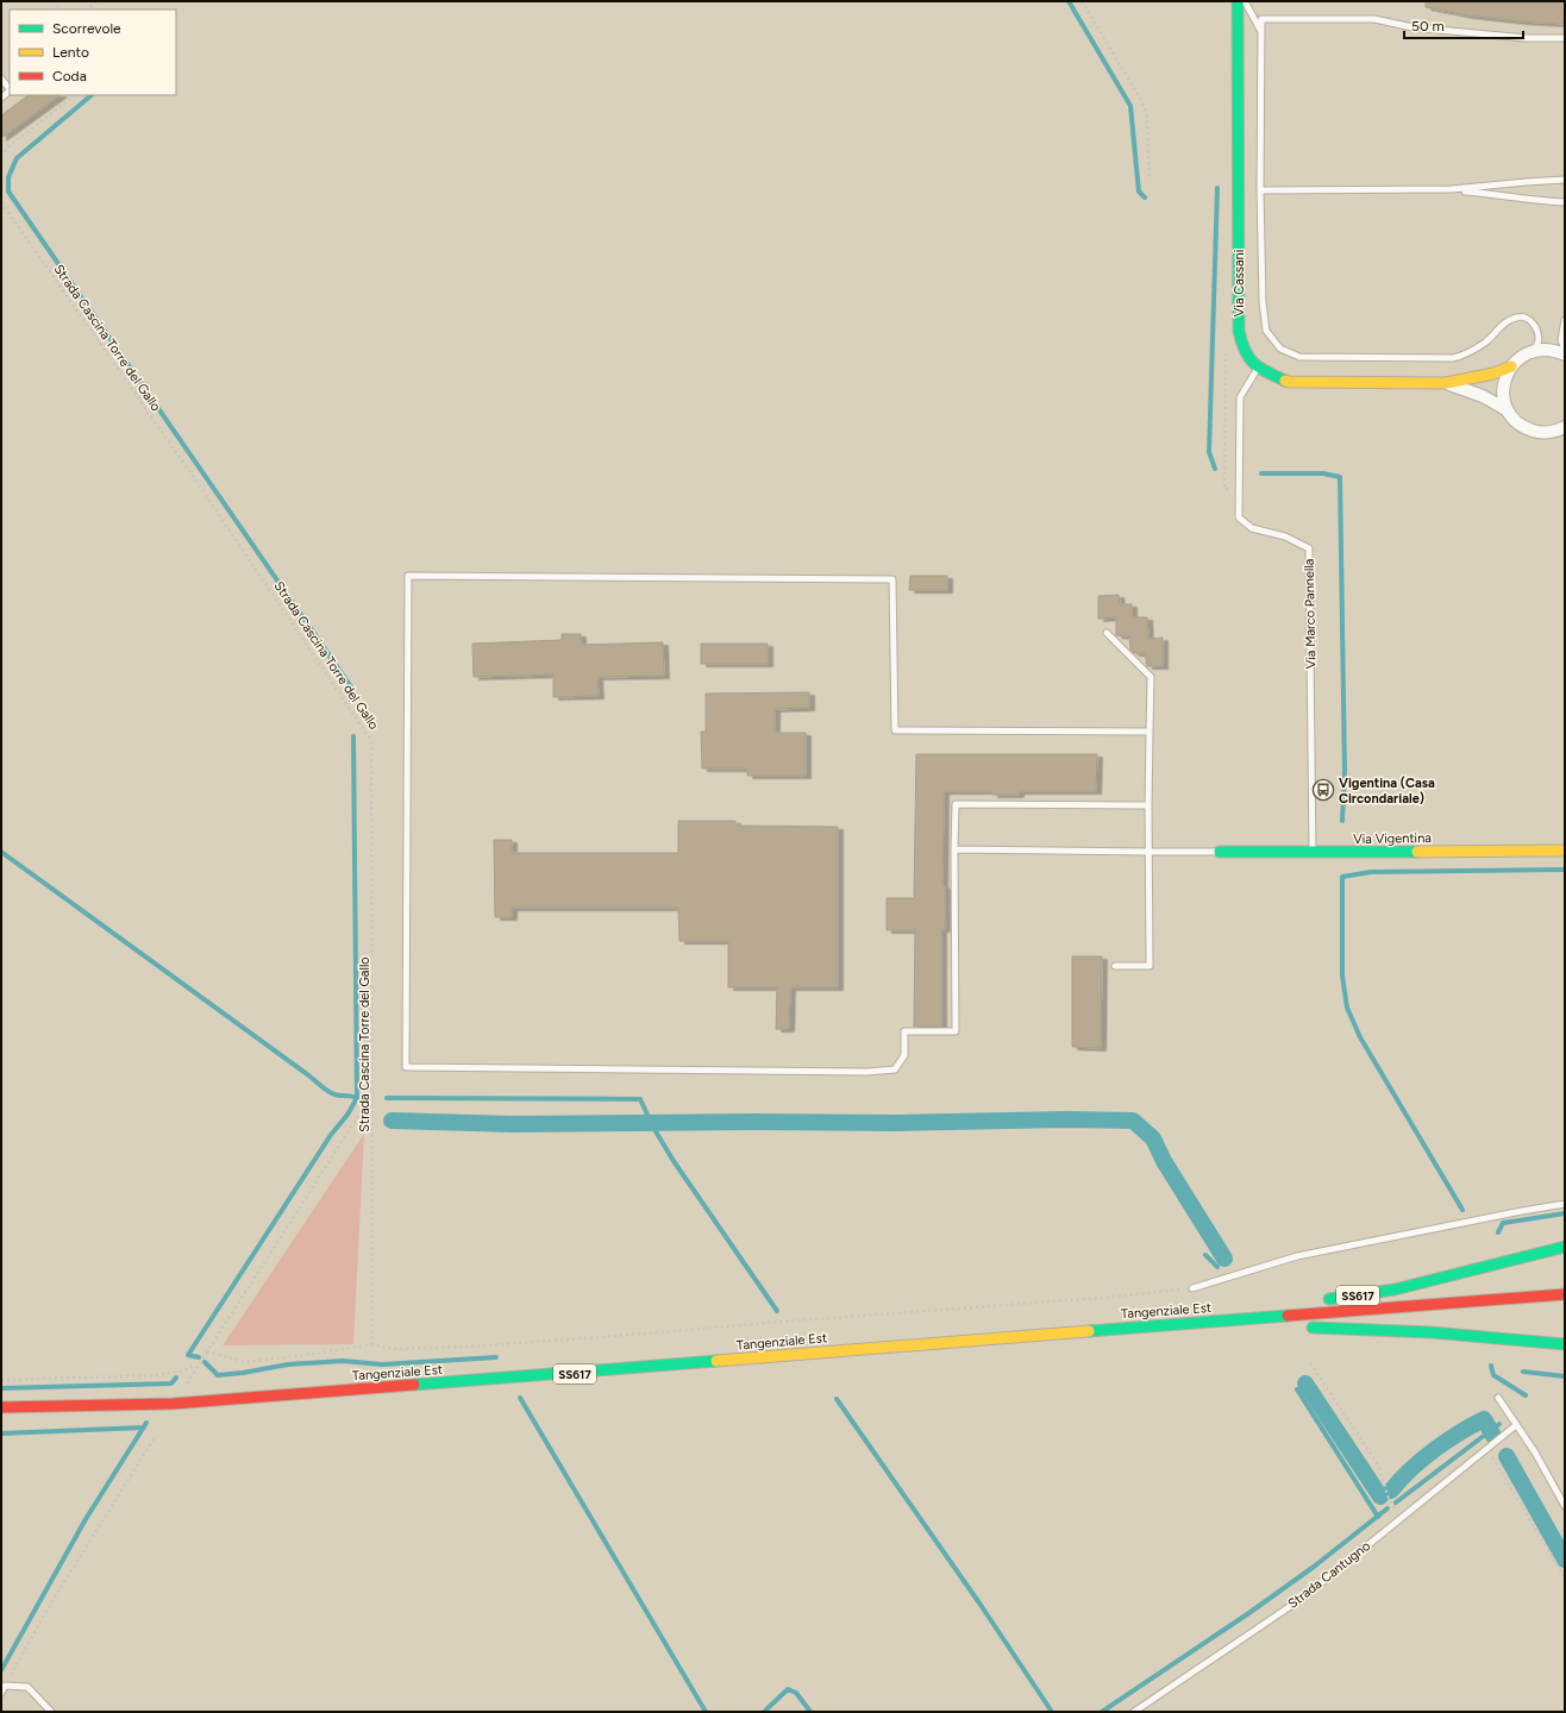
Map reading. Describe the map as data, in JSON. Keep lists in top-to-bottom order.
{
  "streets": {
    "main road": [
      "Via Cassani",
      "Via Vigentina",
      "SS617",
      "Tangenziale Est"
    ],
    "lane": ["Via Marco Pannella", "Strada Cantugno"],
    "path": ["Strada Cascina Torre del Gallo"]
  },
  "crossings": [
    ["Via Cassani", "Via Marco Pannella"],
    ["Via Marco Pannella", "Via Vigentina"],
    ["SS617", "Tangenziale Est"]
  ],
  "places": {
    "bus stop": ["Vigentina (Casa Circondariale)"]
  },
  "legend": ["Scorrevole", "Lento", "Coda"],
  "scale_bar": "50 m"
}
